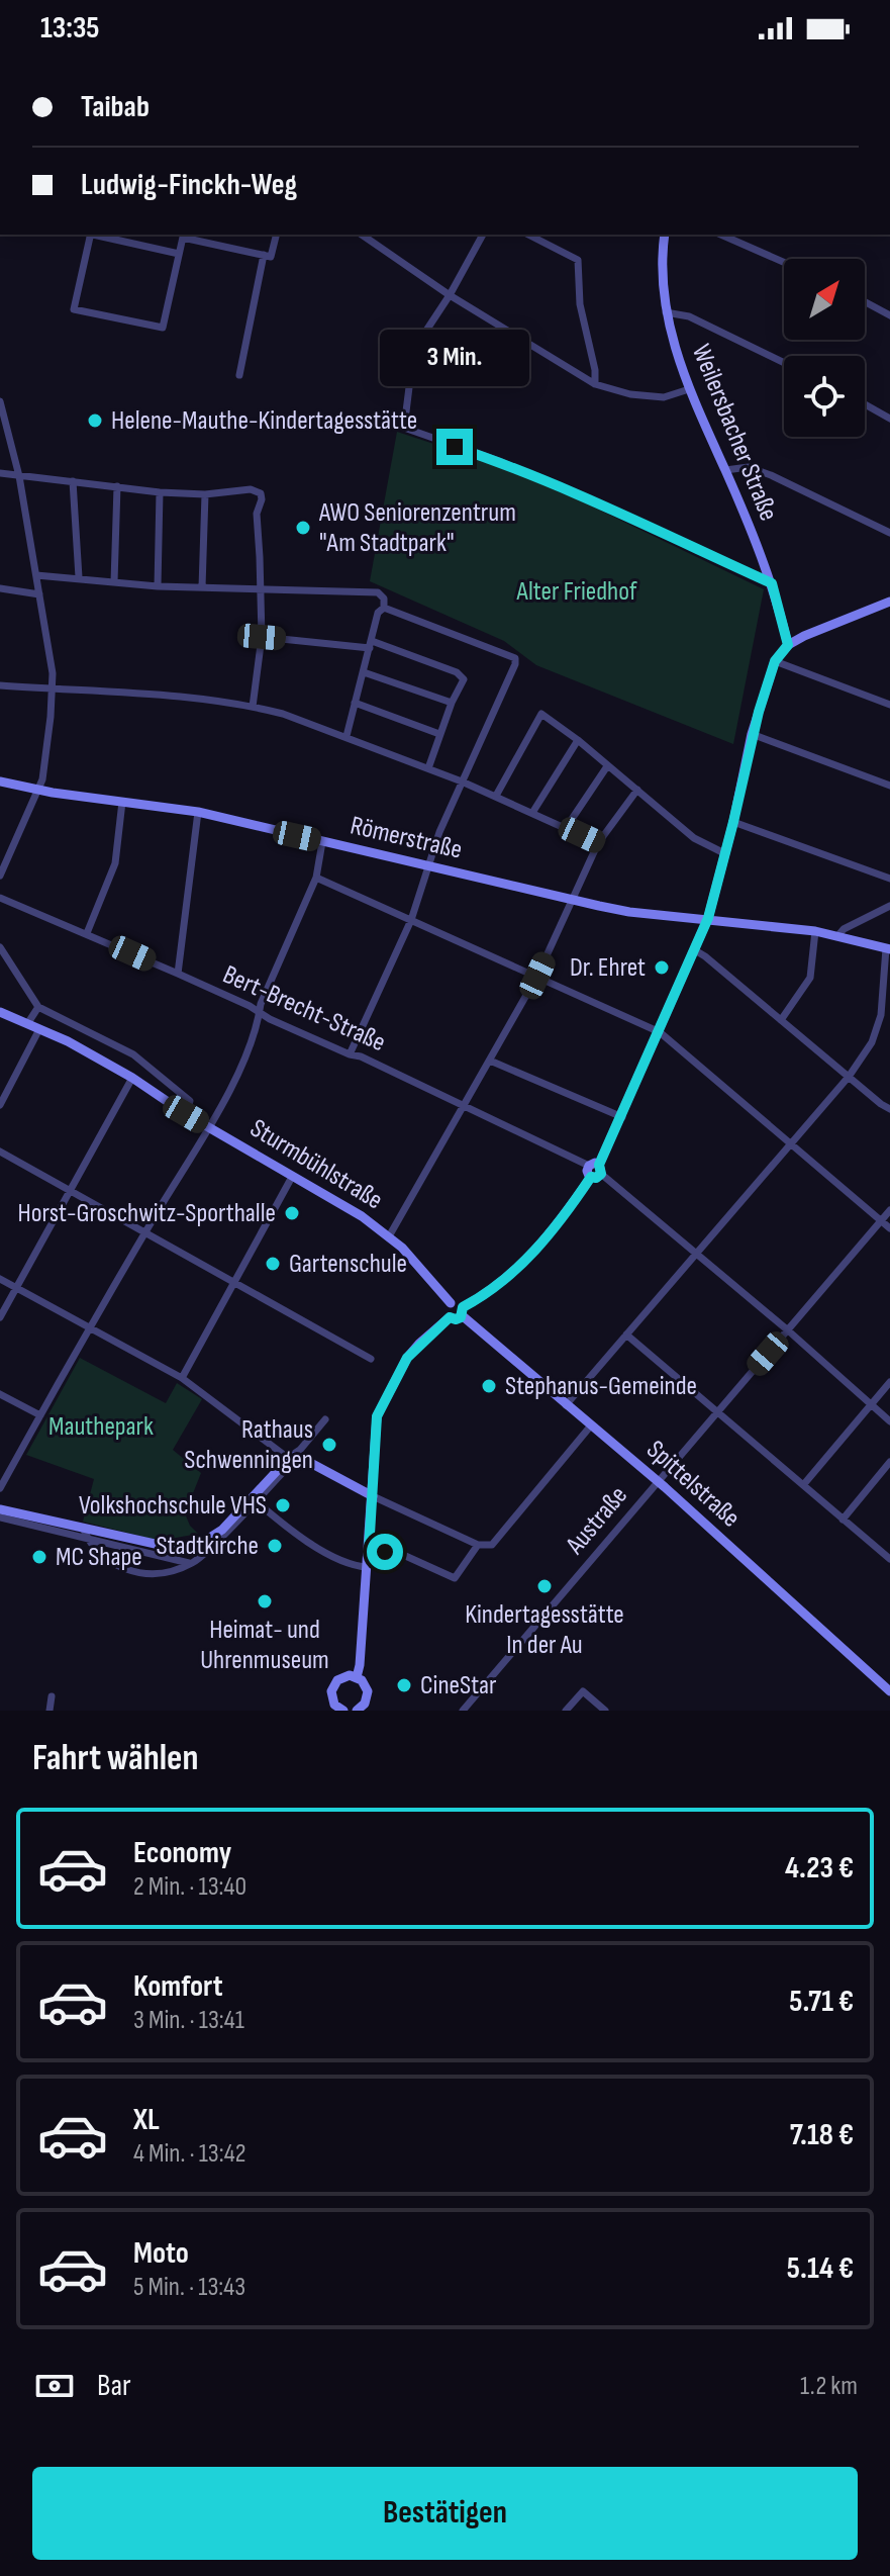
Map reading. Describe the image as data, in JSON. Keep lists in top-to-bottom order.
{
  "streets": {
    "main road": [
      "Weilersbacher Straße",
      "Römerstraße",
      "Sturmbühlstraße",
      "Spittelstraße"
    ],
    "street": ["Bert-Brecht-Straße", "Austraße"]
  },
  "crossings": [
    ["Bert-Brecht-Straße", "Austraße"],
    ["Sturmbühlstraße", "Spittelstraße"],
    ["Spittelstraße", "Austraße"]
  ],
  "parks": ["Alter Friedhof", "Mauthepark"],
  "places": [
    "Helene-Mauthe-Kindertagesstätte",
    "AWO Seniorenzentrum \"Am Stadtpark\"",
    "Dr. Ehret",
    "Horst-Groschwitz-Sporthalle",
    "Gartenschule",
    "Stephanus-Gemeinde",
    "Rathaus Schwenningen",
    "Volkshochschule VHS",
    "Stadtkirche",
    "MC Shape",
    "Kindertagesstätte In der Au",
    "Heimat- und Uhrenmuseum",
    "CineStar"
  ],
  "north": "top right",
  "page": {
    "status": "13:35",
    "banner": ["Taibab", "Ludwig-Finckh-Weg"],
    "bubble": "3 Min.",
    "heading": "Fahrt wählen",
    "list": [
      {
        "name": "Economy",
        "note": "2 Min. · 13:40",
        "value": "4.23 €"
      },
      {
        "name": "Komfort",
        "note": "3 Min. · 13:41",
        "value": "5.71 €"
      },
      {
        "name": "XL",
        "note": "4 Min. · 13:42",
        "value": "7.18 €"
      },
      {
        "name": "Moto",
        "note": "5 Min. · 13:43",
        "value": "5.14 €"
      }
    ],
    "pay": ["Bar", "1.2 km"],
    "buttons": "Bestätigen"
  }
}
